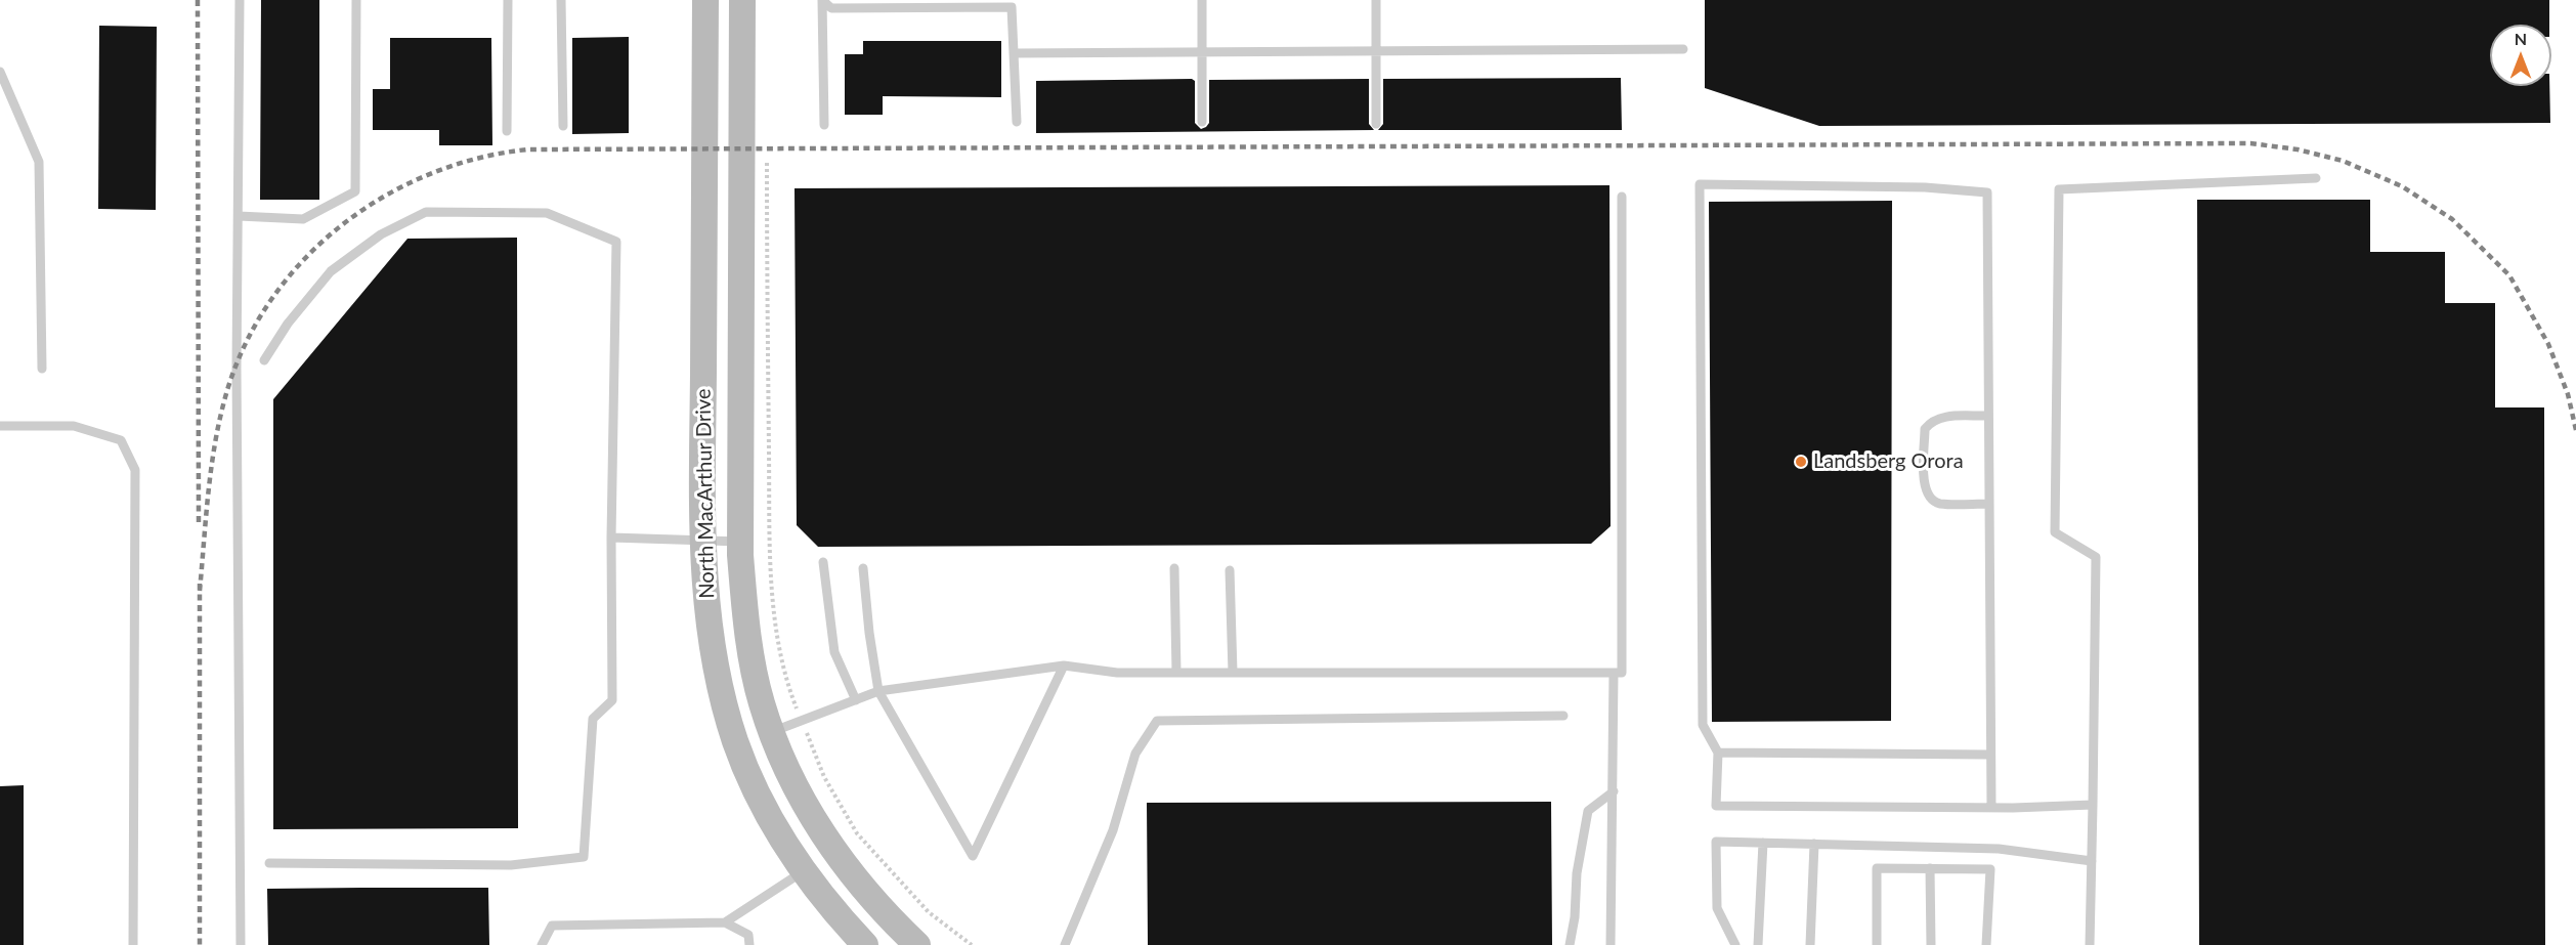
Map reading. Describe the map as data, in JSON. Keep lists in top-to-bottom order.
{
  "streets": {
    "main road": ["North MacArthur Drive"]
  },
  "places": ["Landsberg Orora"],
  "north": "top"
}
